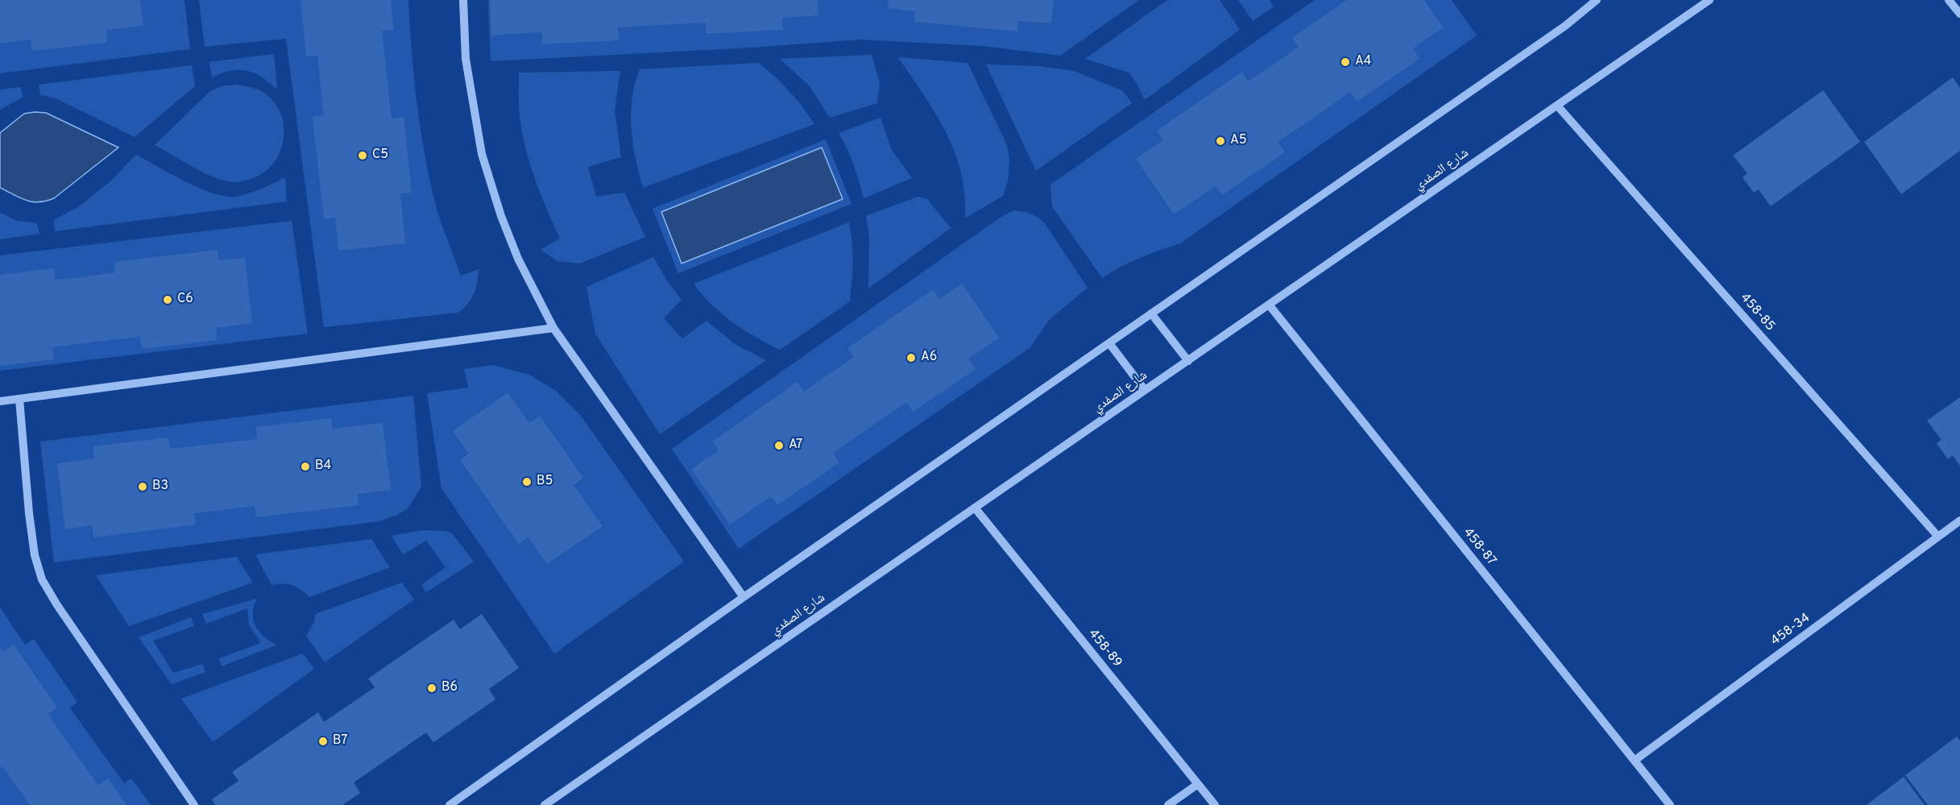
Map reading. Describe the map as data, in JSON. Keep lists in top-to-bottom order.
{
  "streets": {
    "street": [
      "شارع الصفدي",
      "458-85",
      "458-87",
      "458-34",
      "458-89"
    ]
  },
  "crossings": [
    ["شارع الصفدي", "458-85"],
    ["شارع الصفدي", "458-87"],
    ["شارع الصفدي", "458-89"],
    ["458-85", "458-34"],
    ["458-87", "458-34"]
  ],
  "places": [
    "A4",
    "A5",
    "C5",
    "C6",
    "A6",
    "A7",
    "B4",
    "B5",
    "B3",
    "B6",
    "B7"
  ]
}
